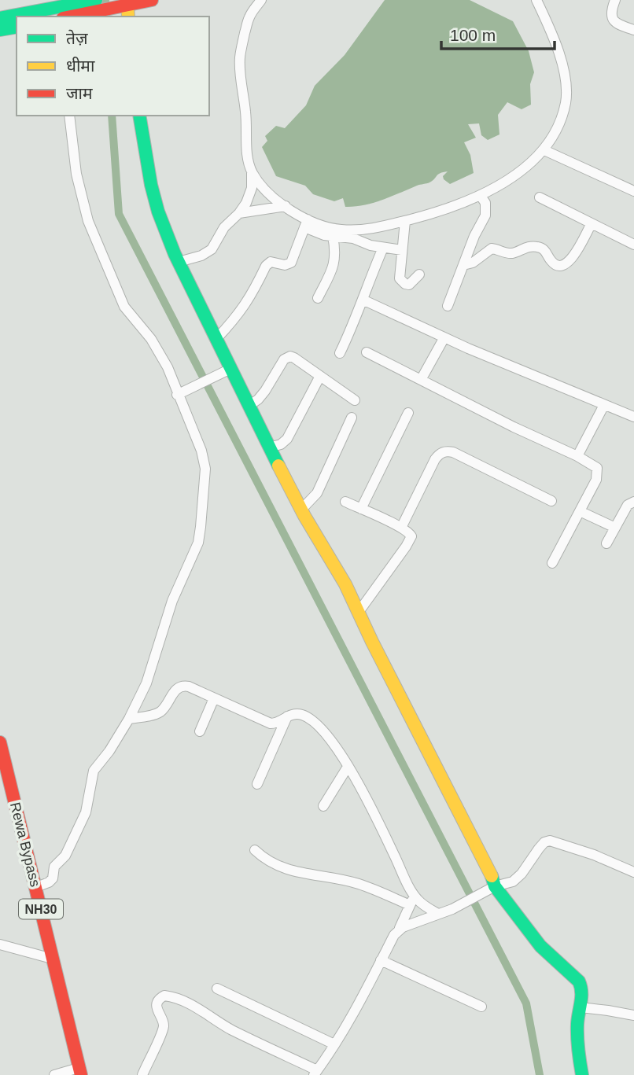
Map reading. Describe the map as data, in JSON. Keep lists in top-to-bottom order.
{
  "streets": {
    "main road": ["Rewa Bypass", "NH30"]
  },
  "legend": ["तेज़", "धीमा", "जाम"],
  "scale_bar": "100 m"
}
